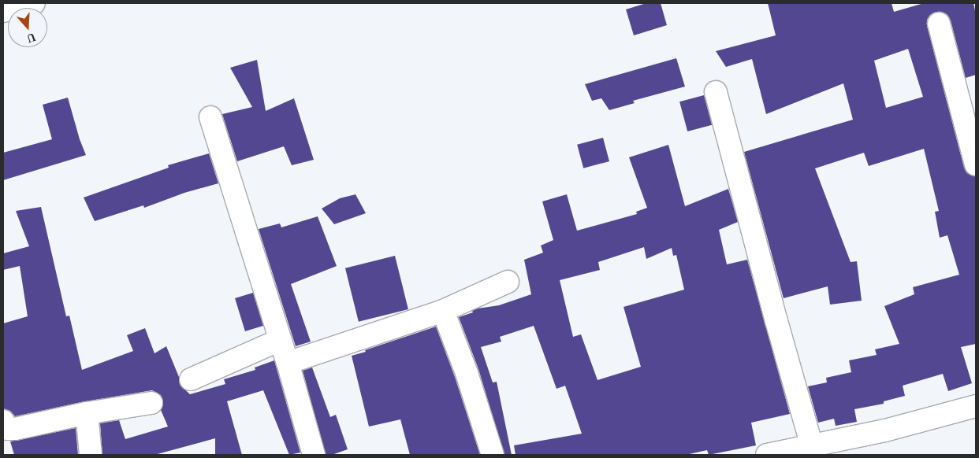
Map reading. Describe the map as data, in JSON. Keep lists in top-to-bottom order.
{
  "north": "bottom"
}
